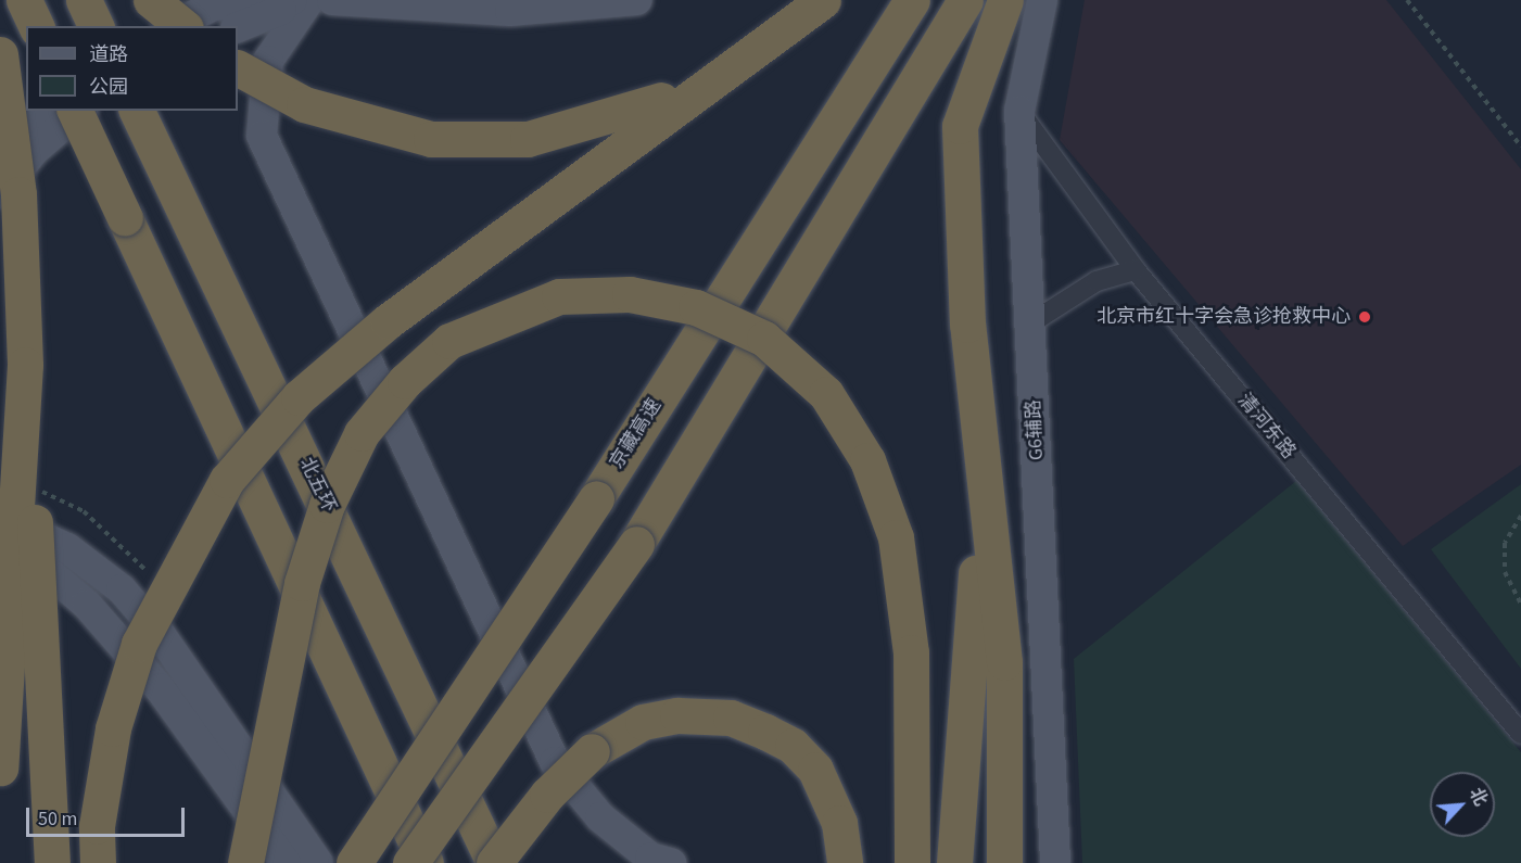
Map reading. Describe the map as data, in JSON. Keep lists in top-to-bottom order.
{
  "streets": {
    "highway": ["京藏高速", "北五环"],
    "main road": ["G6辅路"],
    "street": ["清河东路"]
  },
  "crossings": [
    ["清河东路", "G6辅路"]
  ],
  "places": ["北京市红十字会急诊抢救中心"],
  "legend": ["道路", "公园"],
  "scale_bar": "50 m",
  "north": "top right"
}
